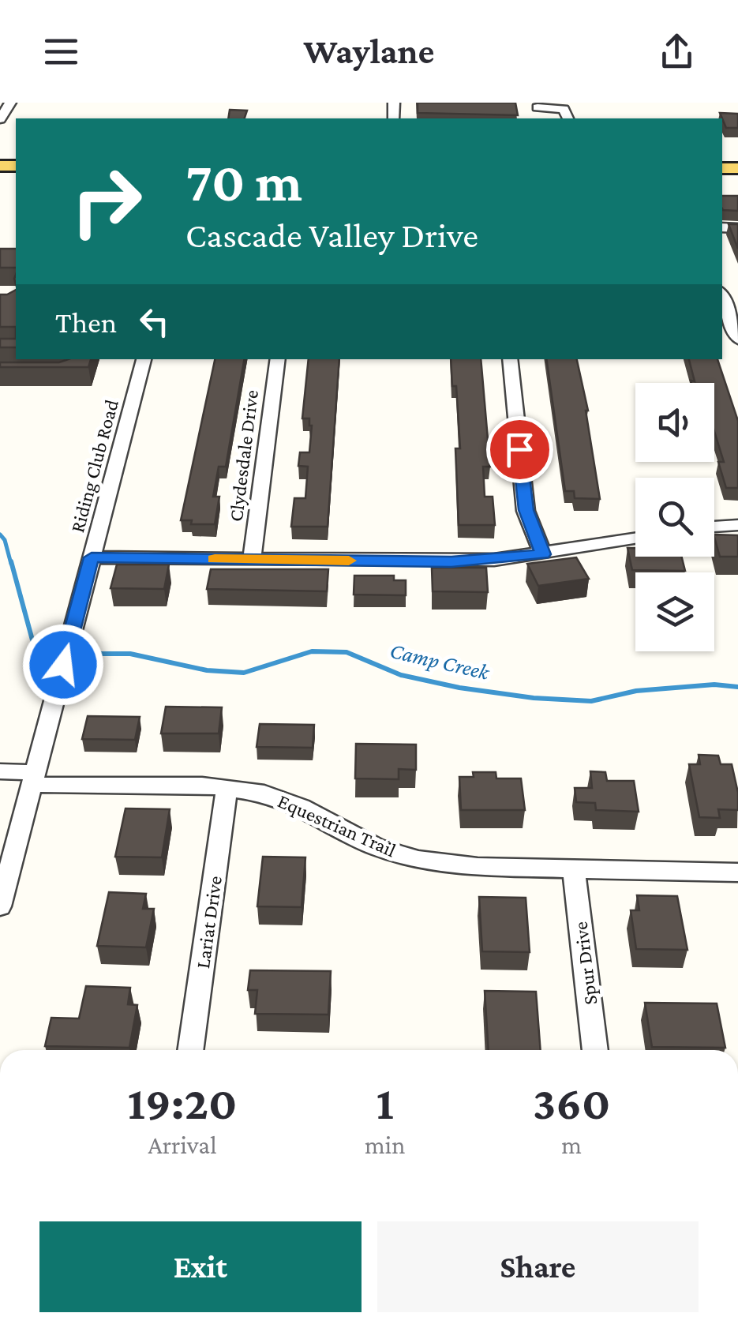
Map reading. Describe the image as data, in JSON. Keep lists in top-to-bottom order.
{
  "streets": {
    "street": [
      "Clydesdale Drive",
      "Riding Club Road",
      "Equestrian Trail",
      "Lariat Drive",
      "Spur Drive"
    ]
  },
  "crossings": [
    ["Riding Club Road", "Equestrian Trail"],
    ["Equestrian Trail", "Lariat Drive"],
    ["Equestrian Trail", "Spur Drive"]
  ],
  "water": ["Camp Creek"],
  "page": {
    "header": "Waylane",
    "turn": ["70 m", "Cascade Valley Drive"],
    "then": "Then",
    "eta": [
      "19:20",
      "Arrival",
      "1",
      "min",
      "360",
      "m"
    ],
    "buttons": ["Exit", "Share"]
  }
}
